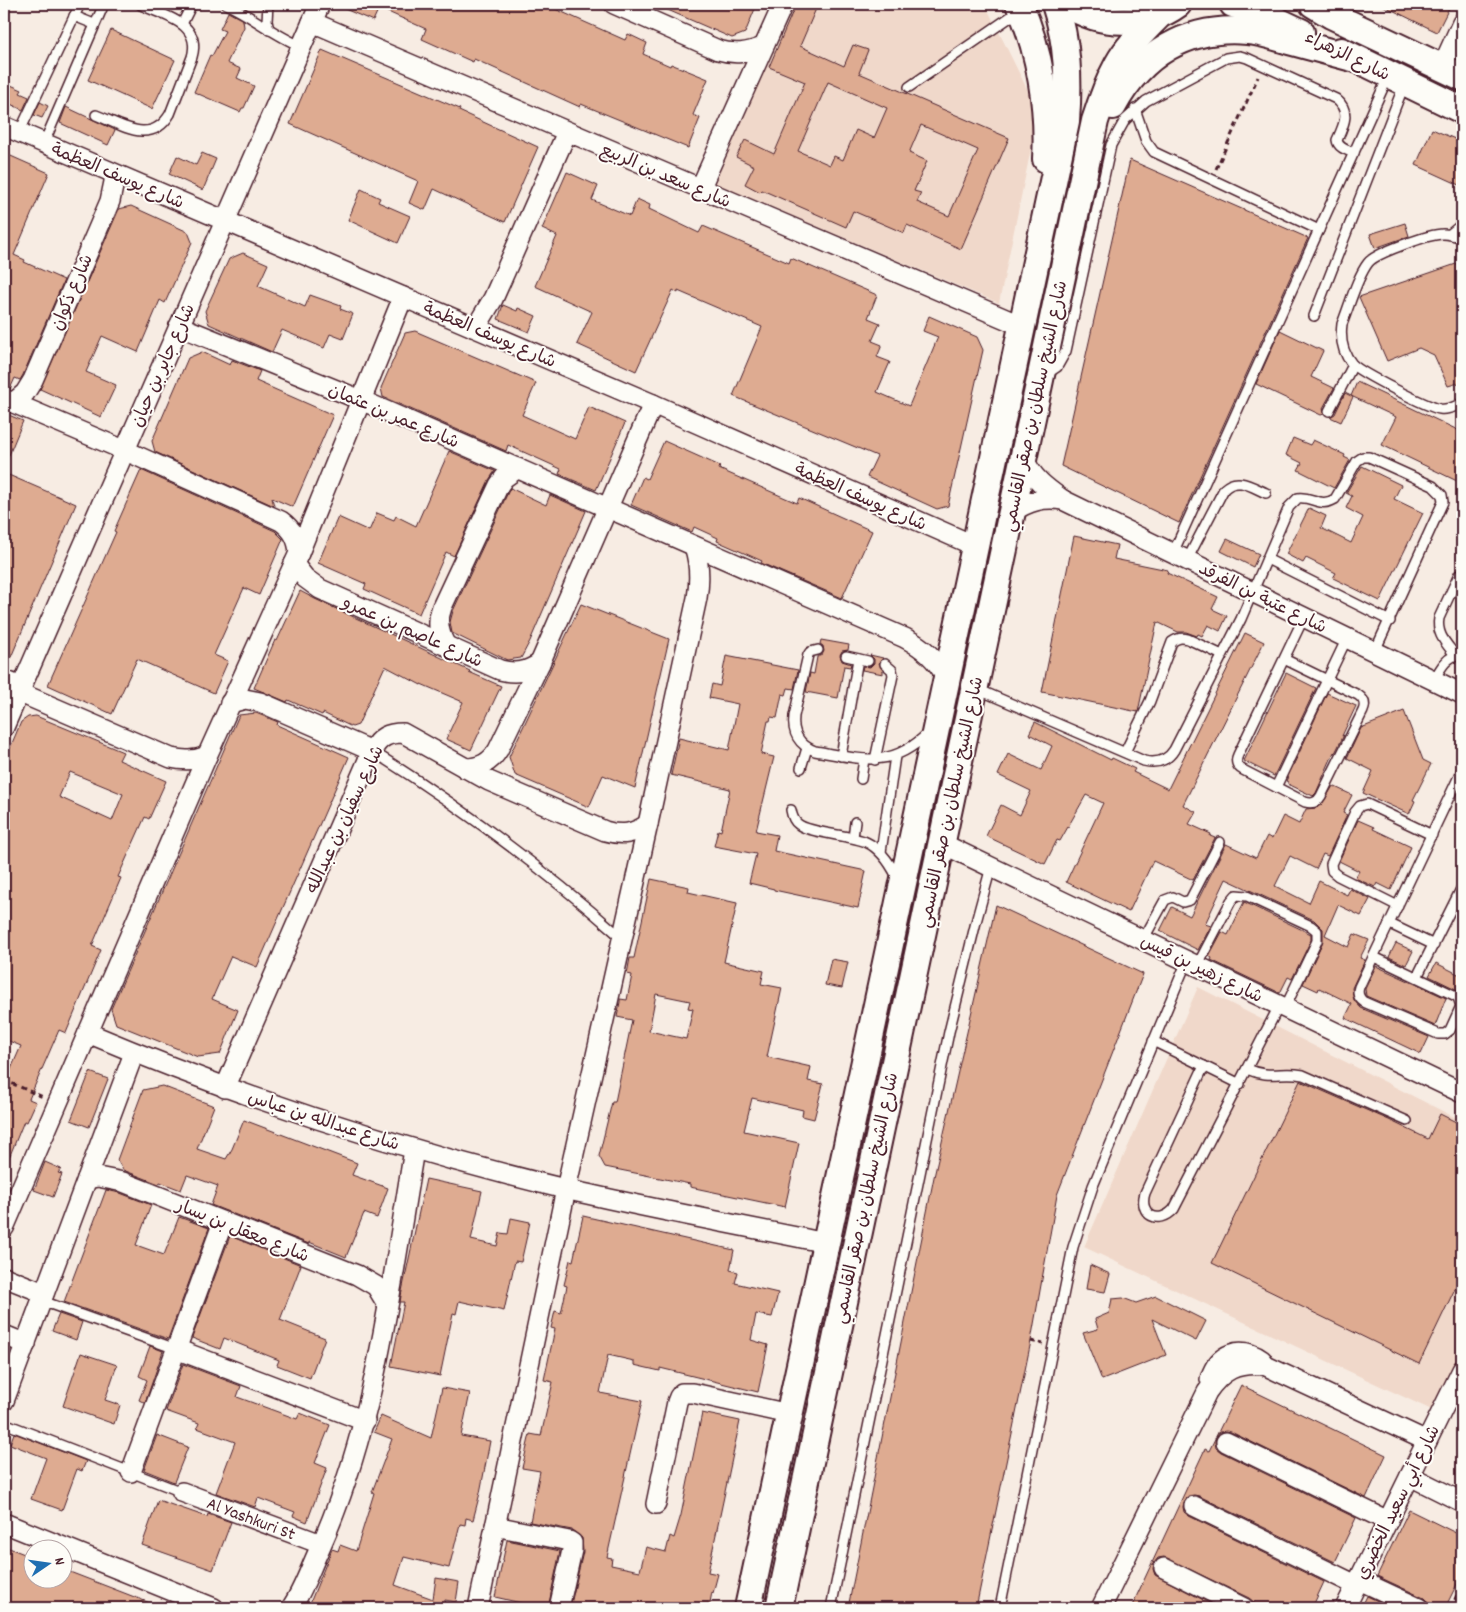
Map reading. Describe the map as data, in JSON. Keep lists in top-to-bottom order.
{
  "streets": {
    "main road": ["شارع الزهراء", "شارع الشيخ سلطان بن صقر القاسمي"],
    "street": [
      "شارع يوسف العظمة",
      "شارع سعد بن الربيع",
      "شارع ذكوان",
      "شارع جابر بن حيان",
      "شارع عمر بن عثمان",
      "شارع عتبة بن الفرقد",
      "شارع عاصم بن عمرو",
      "شارع سفيان بن عبدالله",
      "شارع زهير بن قيس",
      "شارع عبدالله بن عباس",
      "شارع معقل بن يسار",
      "شارع أبي سعيد الخضري",
      "Al Yashkuri St"
    ]
  },
  "crossings": [
    ["شارع يوسف العظمة", "شارع ذكوان"],
    ["شارع يوسف العظمة", "شارع جابر بن حيان"],
    ["شارع يوسف العظمة", "شارع الشيخ سلطان بن صقر القاسمي"],
    ["شارع سعد بن الربيع", "شارع جابر بن حيان"],
    ["شارع سعد بن الربيع", "شارع الشيخ سلطان بن صقر القاسمي"],
    ["شارع جابر بن حيان", "شارع عمر بن عثمان"],
    ["شارع الشيخ سلطان بن صقر القاسمي", "شارع عمر بن عثمان"],
    ["شارع الشيخ سلطان بن صقر القاسمي", "شارع عتبة بن الفرقد"],
    ["شارع الشيخ سلطان بن صقر القاسمي", "شارع زهير بن قيس"],
    ["شارع الشيخ سلطان بن صقر القاسمي", "شارع عبدالله بن عباس"],
    ["شارع سفيان بن عبدالله", "شارع عبدالله بن عباس"]
  ],
  "north": "right"
}
